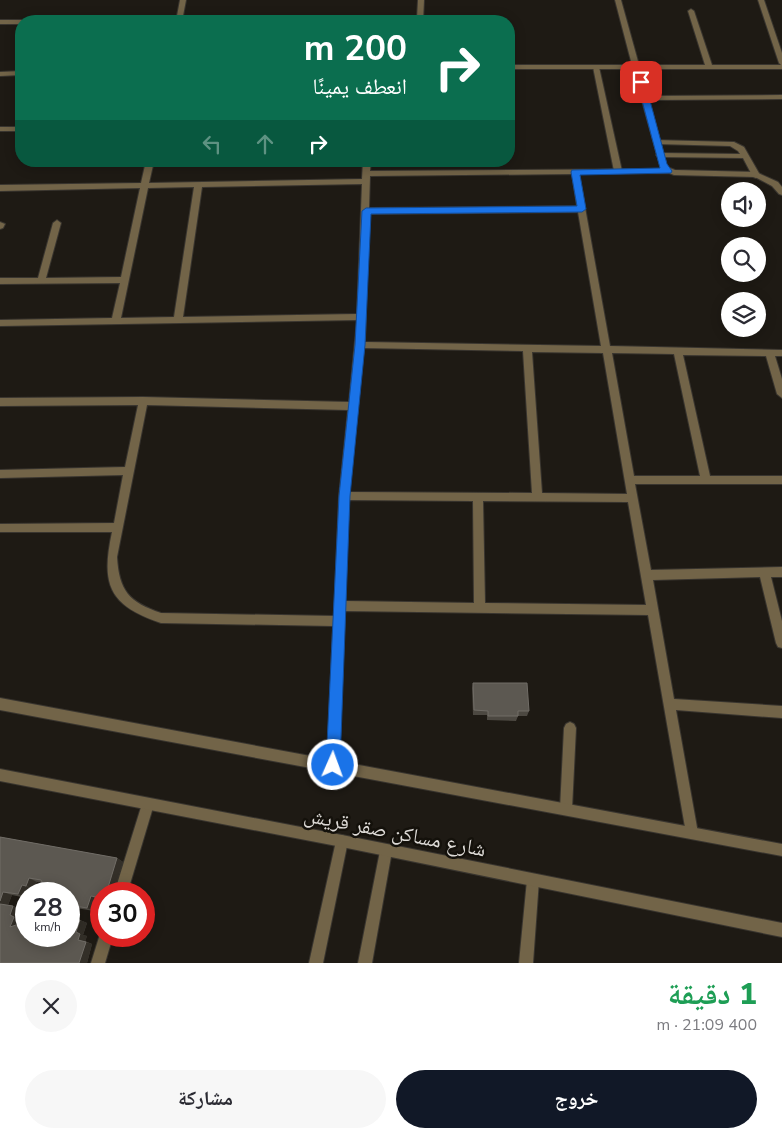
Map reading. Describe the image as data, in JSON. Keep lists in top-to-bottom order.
{
  "streets": {
    "street": ["شارع مساكن صقر قريش"]
  },
  "page": {
    "turn": ["200 m", "انعطف يمينًا"],
    "speed": "28 km/h",
    "limit": "30",
    "heading": ["1 دقيقة", "400 m · 21:09"],
    "buttons": ["خروج", "مشاركة"]
  }
}
